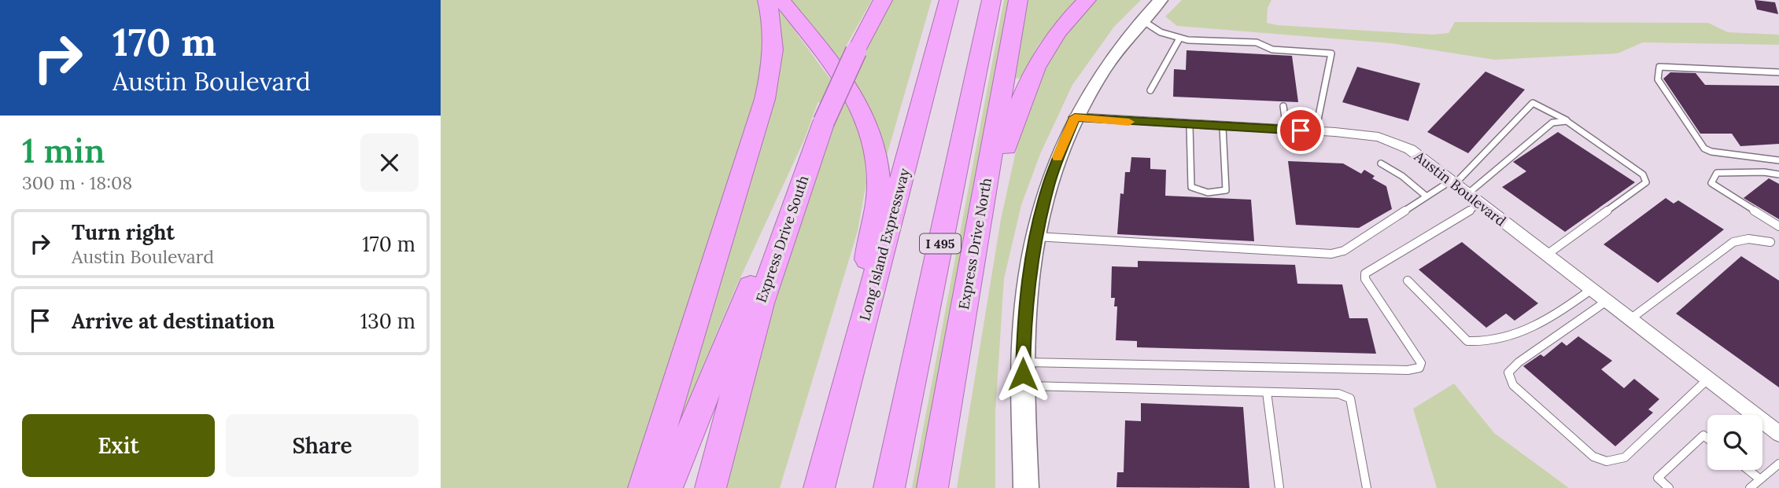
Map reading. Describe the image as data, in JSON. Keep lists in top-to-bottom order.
{
  "streets": {
    "highway": [
      "Express Drive South",
      "I 495",
      "Express Drive North",
      "Long Island Expressway"
    ],
    "street": ["Austin Boulevard"]
  },
  "page": {
    "turn": ["170 m", "Austin Boulevard"],
    "heading": ["1 min", "300 m · 18:08"],
    "list": [
      {
        "name": "Turn right",
        "note": "Austin Boulevard",
        "value": "170 m"
      },
      {
        "name": "Arrive at destination",
        "value": "130 m"
      }
    ],
    "buttons": ["Exit", "Share"]
  }
}
